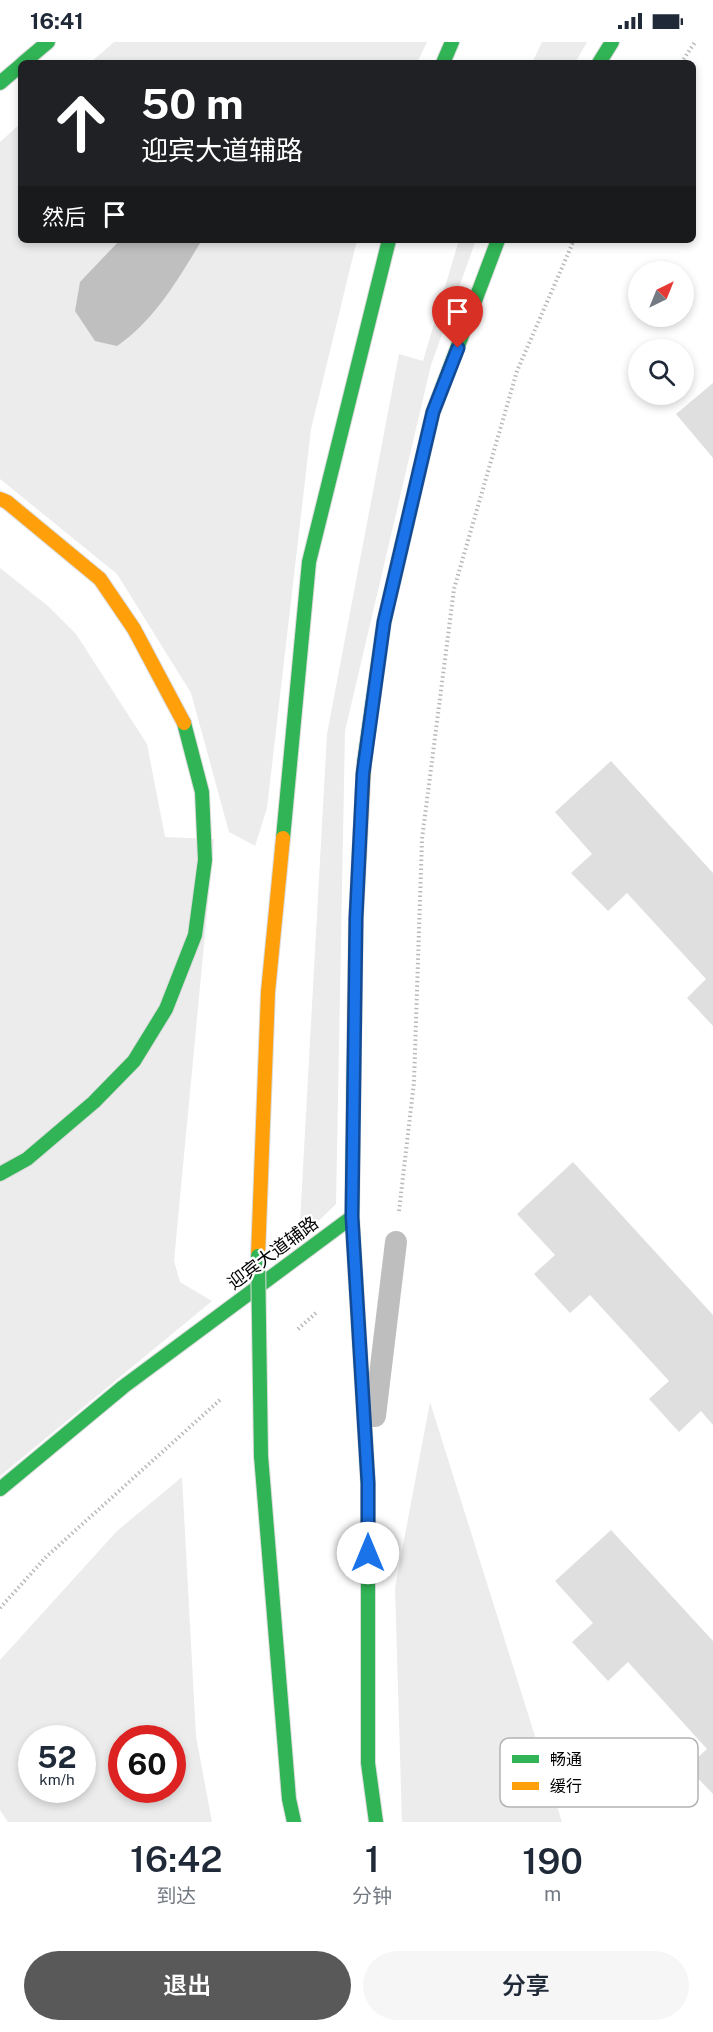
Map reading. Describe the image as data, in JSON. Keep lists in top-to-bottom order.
{
  "streets": {
    "main road": ["迎宾大道辅路"]
  },
  "legend": ["畅通", "缓行"],
  "north": "top right",
  "page": {
    "status": "16:41",
    "turn": ["50 m", "迎宾大道辅路"],
    "then": "然后",
    "speed": "52 km/h",
    "limit": "60",
    "eta": [
      "16:42",
      "到达",
      "1",
      "分钟",
      "190",
      "m"
    ],
    "buttons": ["退出", "分享"]
  }
}
